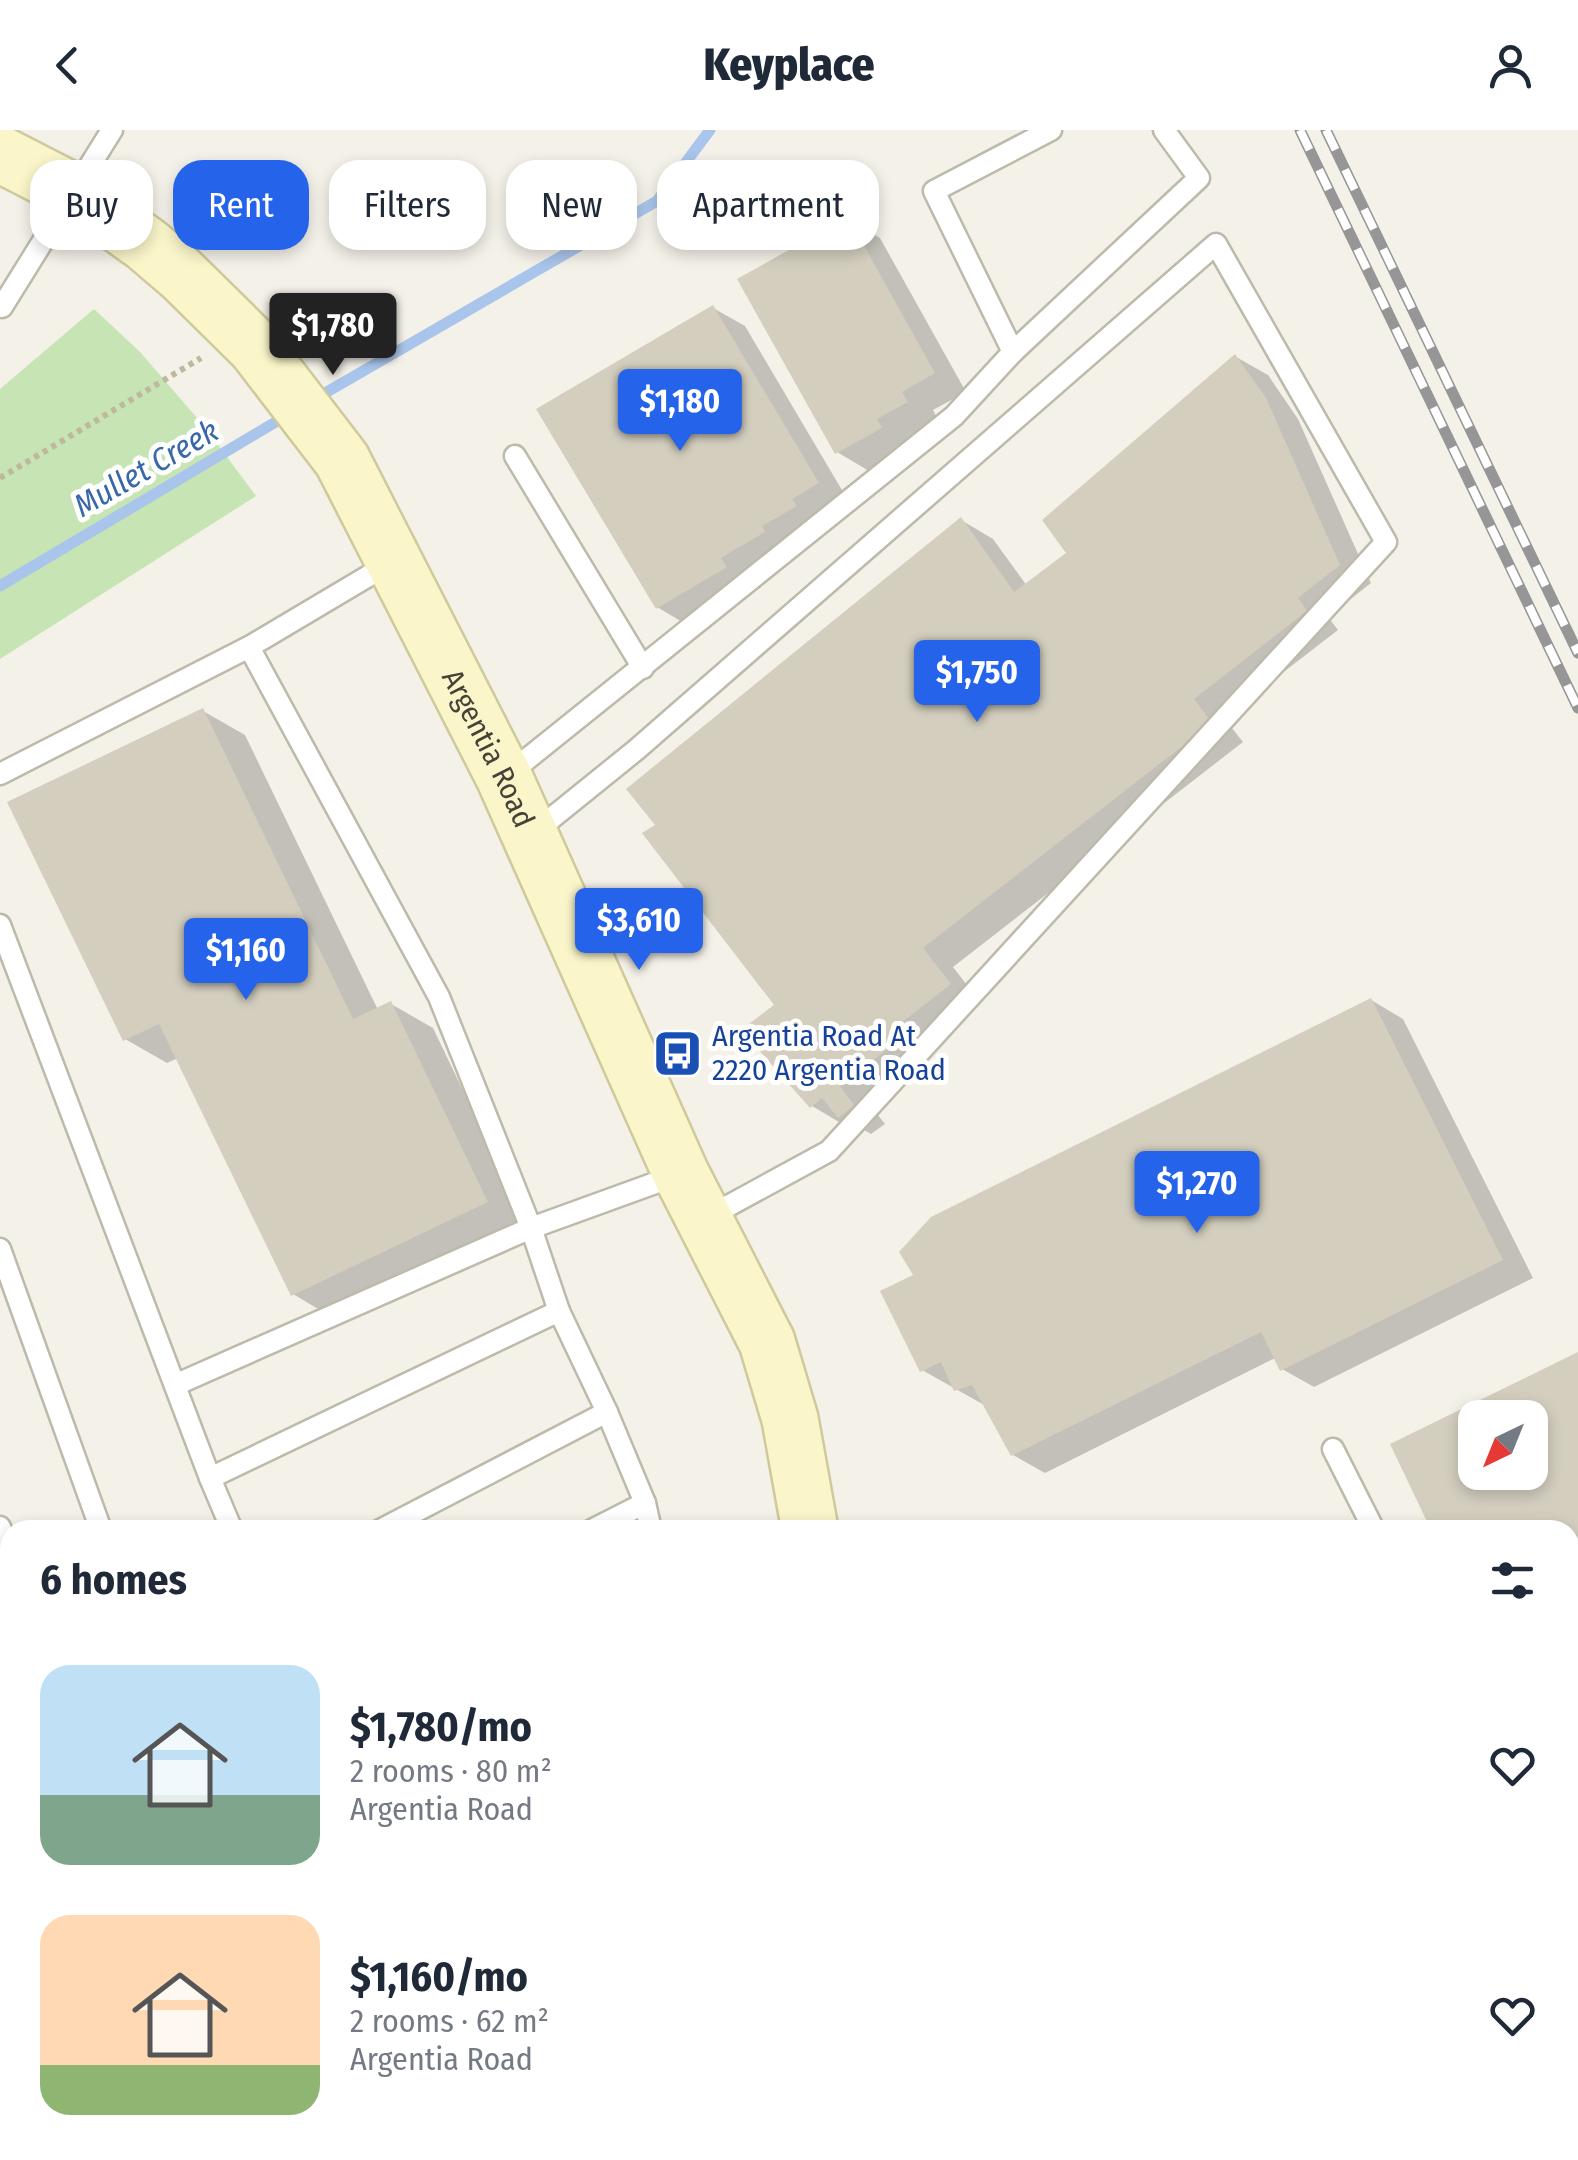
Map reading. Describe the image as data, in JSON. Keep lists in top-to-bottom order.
{
  "streets": {
    "street": ["Argentia Road"]
  },
  "water": ["Mullet Creek"],
  "places": {
    "bus stop": ["Argentia Road At 2220 Argentia Road"]
  },
  "north": "bottom left",
  "page": {
    "header": "Keyplace",
    "chip": [
      "Buy",
      "Rent",
      "Filters",
      "New",
      "Apartment"
    ],
    "price": [
      "$1,780",
      "$1,180",
      "$1,750",
      "$3,610",
      "$1,160",
      "$1,270"
    ],
    "heading": "6 homes",
    "list": [
      {
        "name": "$1,780/mo",
        "note": "2 rooms · 80 m² · Argentia Road"
      },
      {
        "name": "$1,160/mo",
        "note": "2 rooms · 62 m² · Argentia Road"
      }
    ]
  }
}
